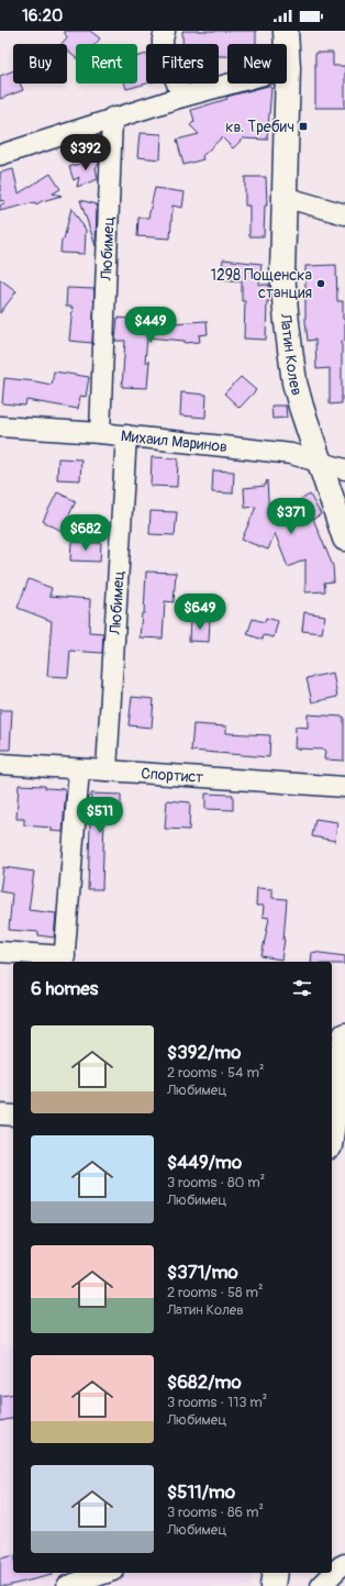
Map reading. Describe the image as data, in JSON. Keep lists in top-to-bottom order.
{
  "streets": {
    "main road": ["Латин Колев"],
    "street": ["Любимец", "Михаил Маринов", "Спортист"]
  },
  "crossings": [
    ["Любимец", "Михаил Маринов"],
    ["Любимец", "Спортист"],
    ["Латин Колев", "Михаил Маринов"]
  ],
  "places": {
    "transit": ["кв. Требич"],
    "other": ["1298 Пощенска станция"]
  },
  "page": {
    "status": "16:20",
    "chip": [
      "Buy",
      "Rent",
      "Filters",
      "New"
    ],
    "price": [
      "$392",
      "$449",
      "$371",
      "$682",
      "$649",
      "$511"
    ],
    "heading": "6 homes",
    "list": [
      {
        "name": "$392/mo",
        "note": "2 rooms · 54 m² · Любимец"
      },
      {
        "name": "$449/mo",
        "note": "3 rooms · 80 m² · Любимец"
      },
      {
        "name": "$371/mo",
        "note": "2 rooms · 58 m² · Латин Колев"
      },
      {
        "name": "$682/mo",
        "note": "3 rooms · 113 m² · Любимец"
      },
      {
        "name": "$511/mo",
        "note": "3 rooms · 86 m² · Любимец"
      }
    ]
  }
}
